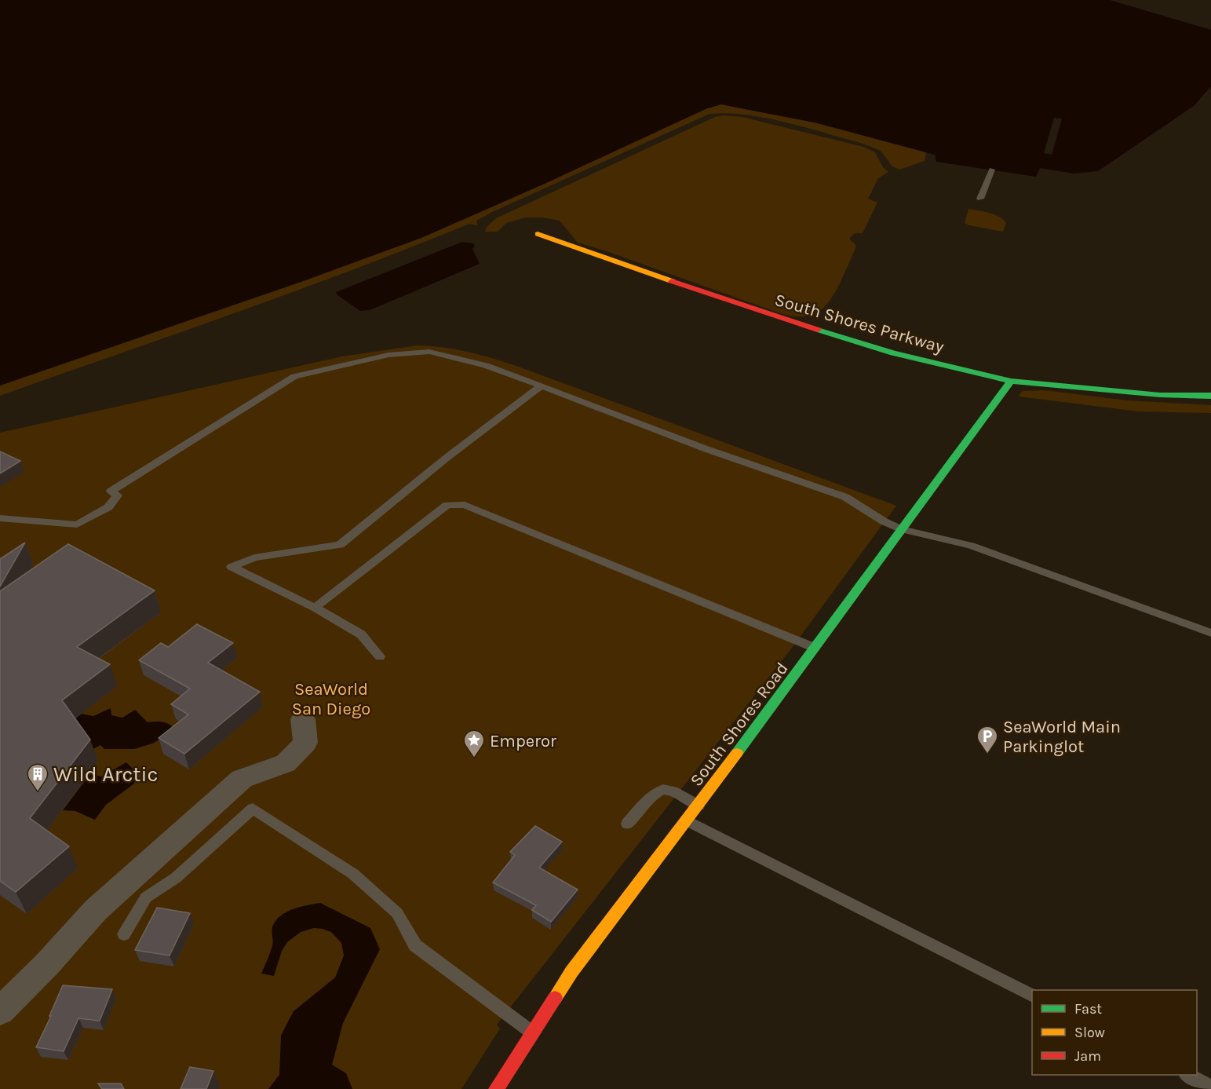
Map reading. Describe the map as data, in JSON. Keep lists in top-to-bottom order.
{
  "streets": {
    "street": ["South Shores Parkway", "South Shores Road"]
  },
  "crossings": [
    ["South Shores Parkway", "South Shores Road"]
  ],
  "parks": ["SeaWorld San Diego"],
  "places": {
    "parking": ["SeaWorld Main Parkinglot"],
    "place": ["Emperor"],
    "building": ["Wild Arctic"]
  },
  "legend": ["Fast", "Slow", "Jam"]
}
